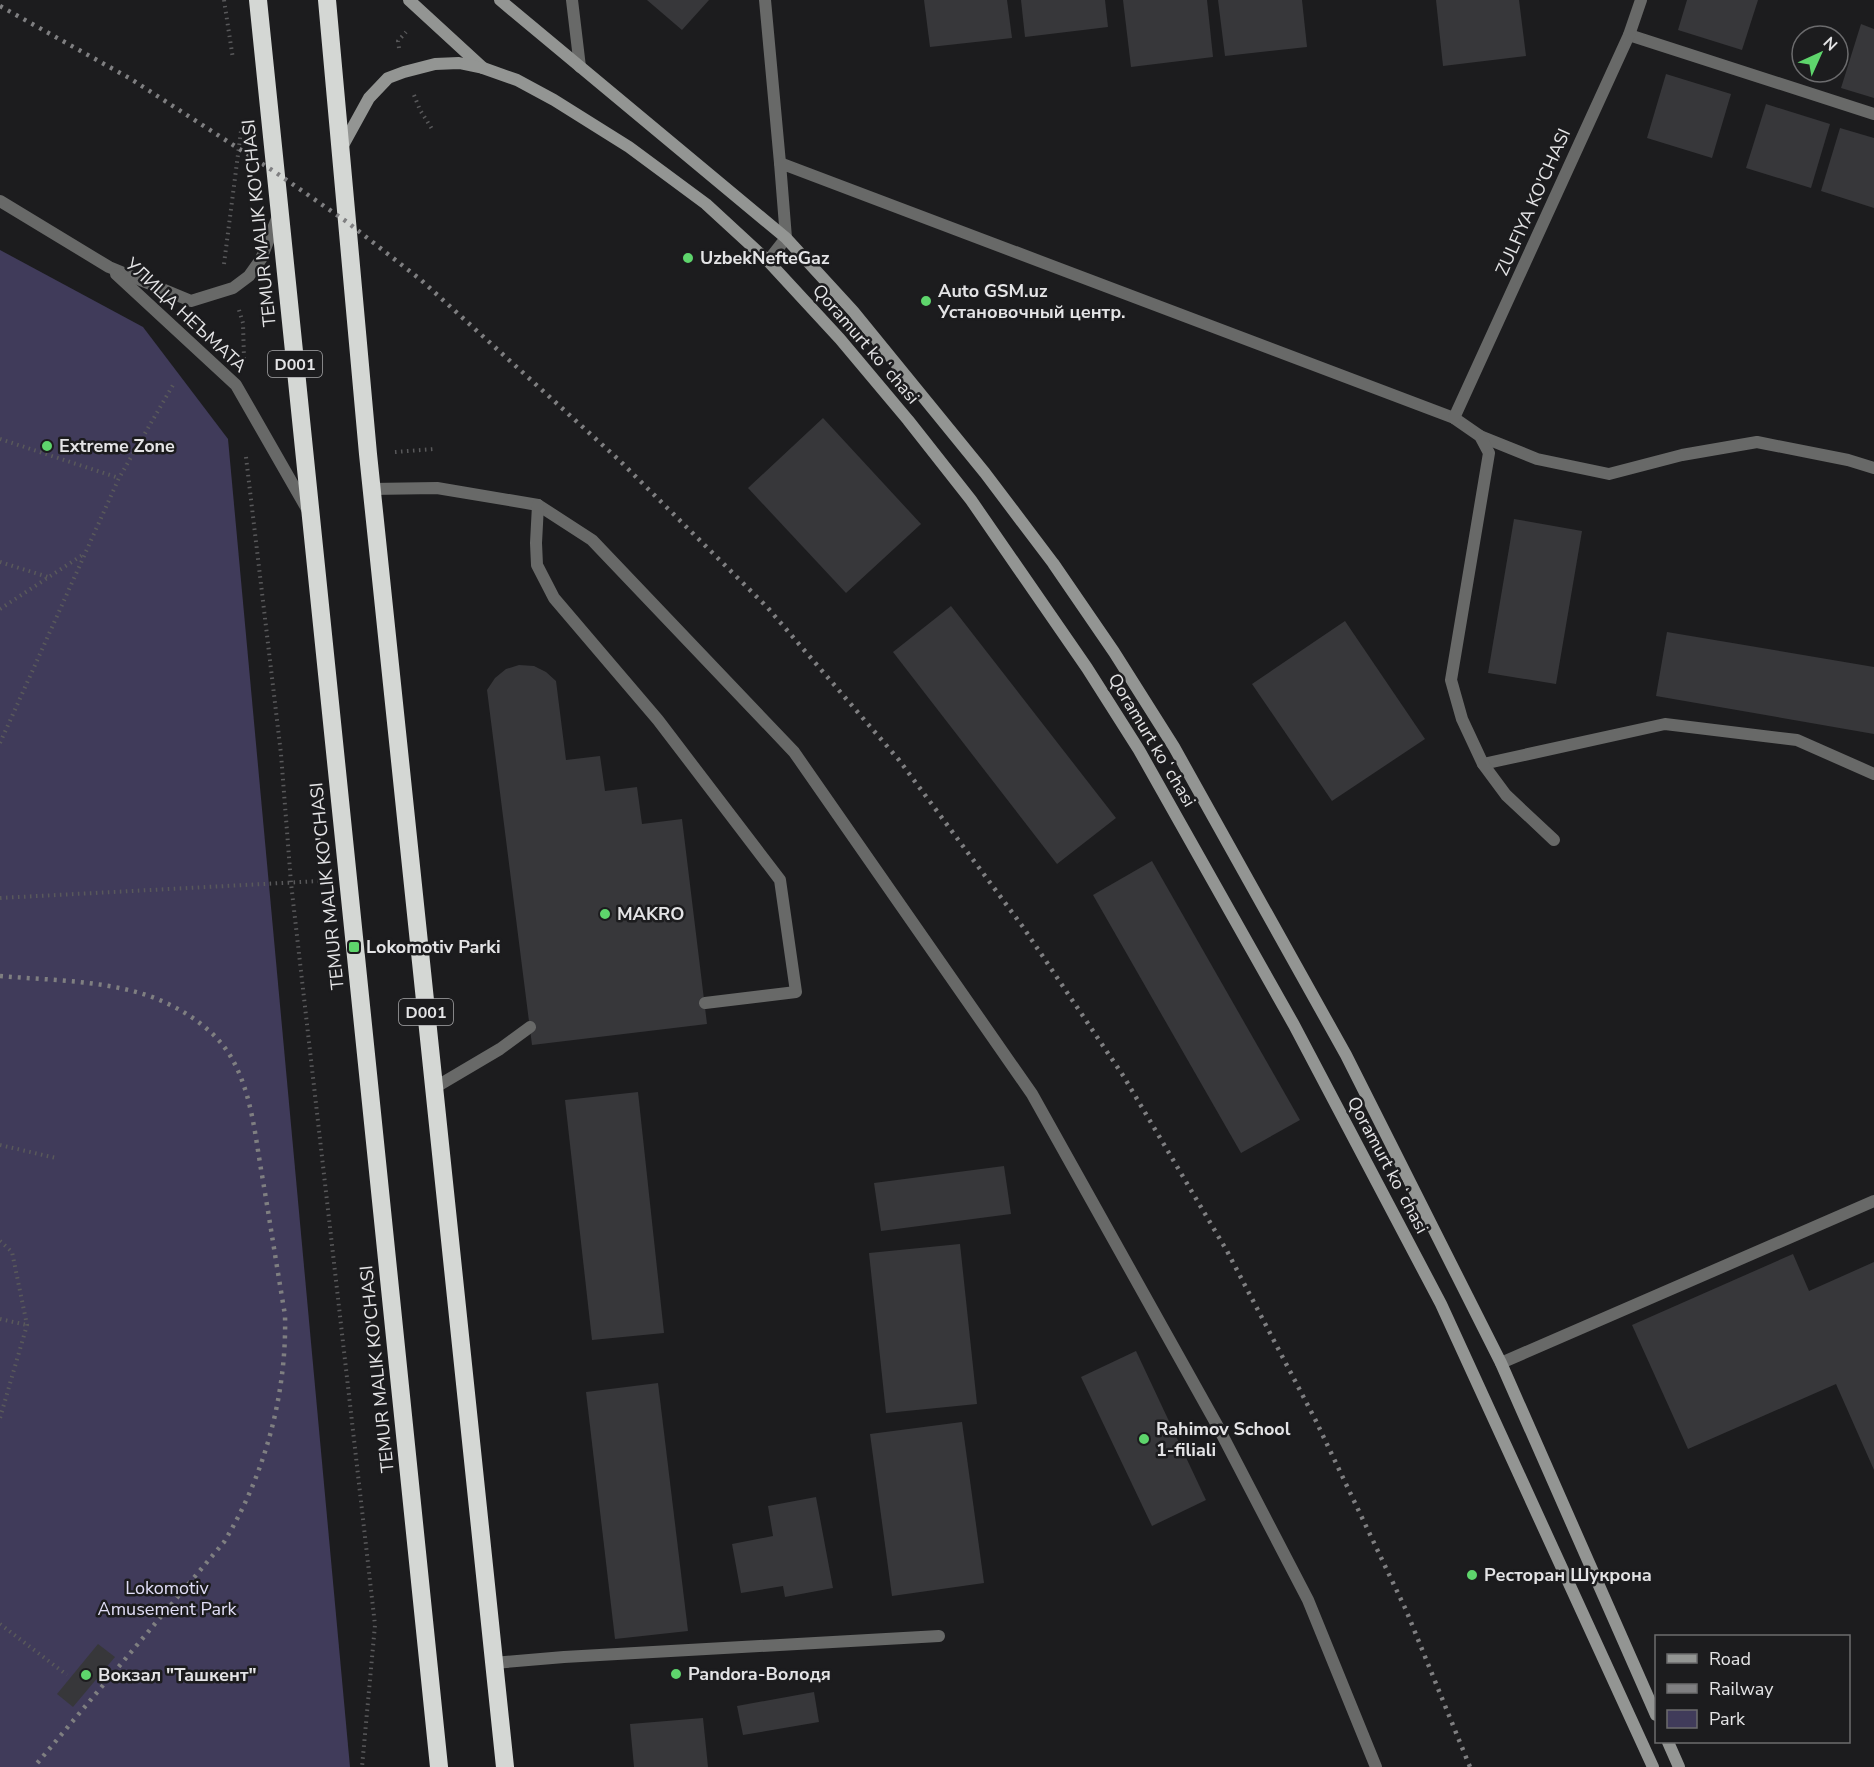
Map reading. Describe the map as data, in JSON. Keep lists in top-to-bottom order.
{
  "streets": {
    "highway": ["TEMUR MALIK KO'CHASI", "D001"],
    "main road": ["Qoramurt koʻchasi"],
    "street": ["ZULFIYA KO'CHASI", "УЛИЦА НЕЪМАТА"]
  },
  "crossings": [
    ["TEMUR MALIK KO'CHASI", "УЛИЦА НЕЪМАТА"],
    ["Qoramurt koʻchasi", "D001"]
  ],
  "parks": ["Lokomotiv Amusement Park"],
  "places": {
    "other": [
      "UzbekNefteGaz",
      "Auto GSM.uz Установочный центр.",
      "Extreme Zone",
      "MAKRO",
      "Rahimov School 1-filiali",
      "Ресторан Шукрона",
      "Pandora-Володя",
      "Вокзал \"Ташкент\""
    ],
    "transit": ["Lokomotiv Parki"]
  },
  "legend": ["Road", "Railway", "Park"],
  "north": "top right"
}
